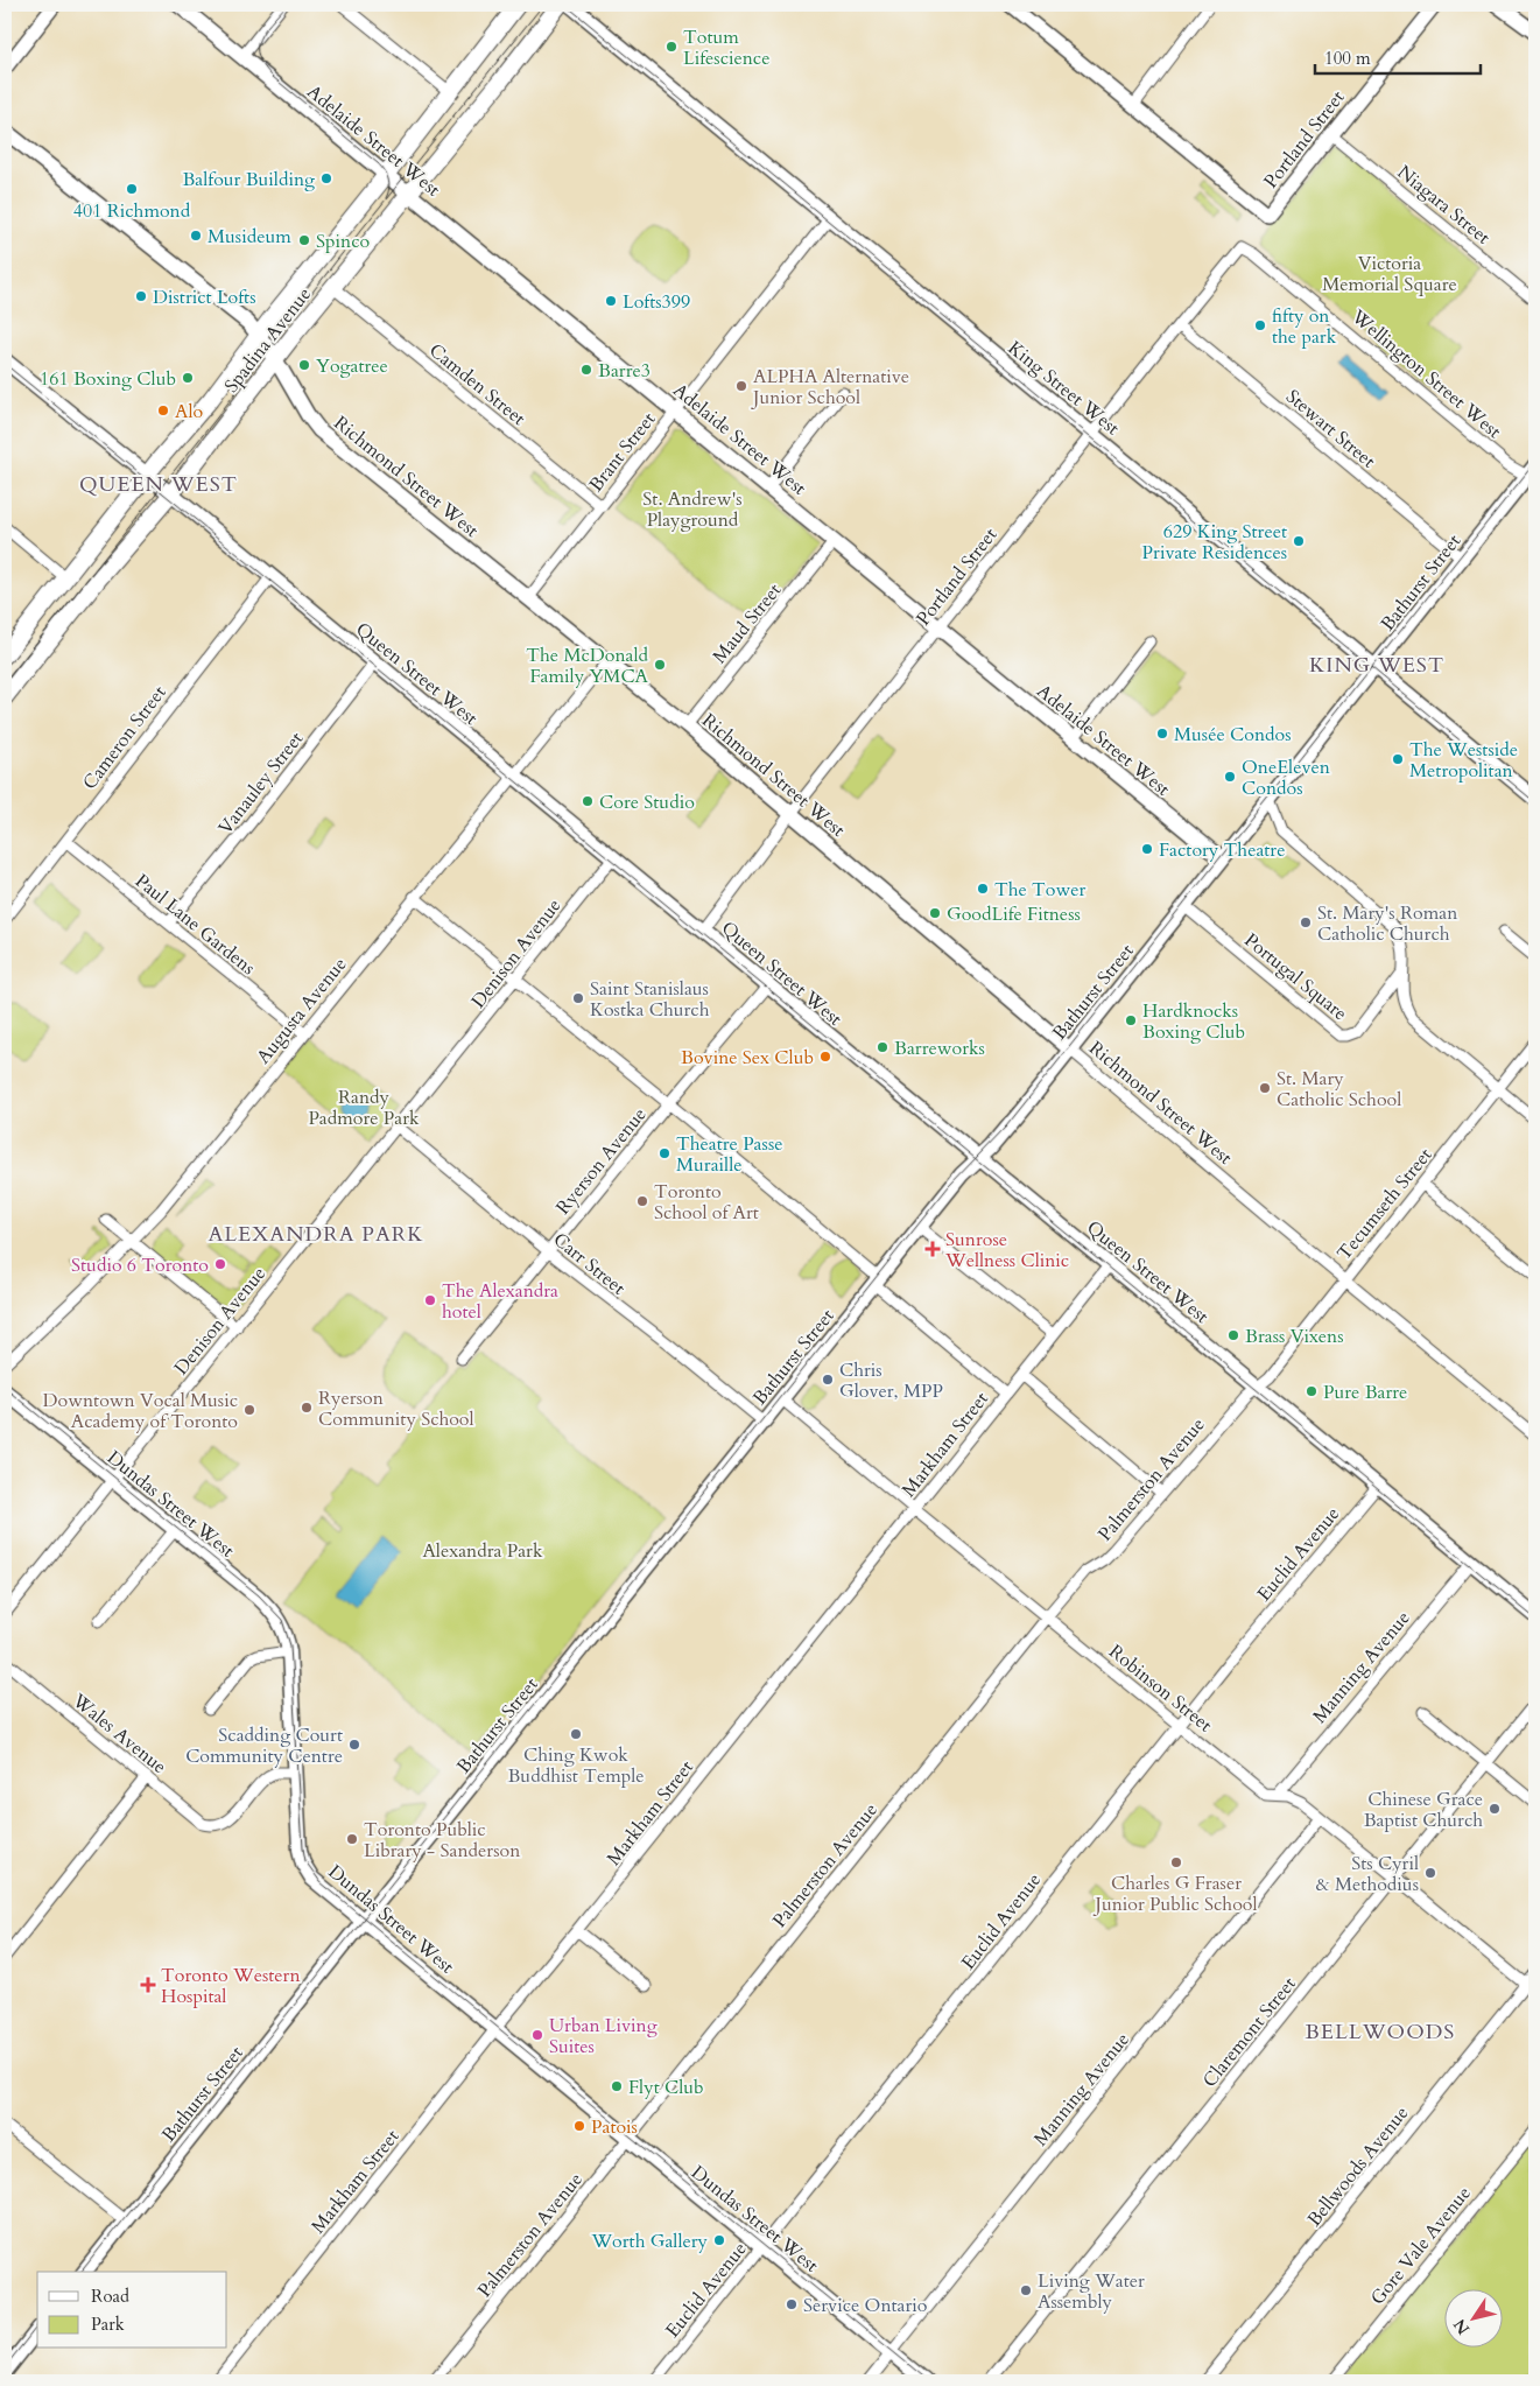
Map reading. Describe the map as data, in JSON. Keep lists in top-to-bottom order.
{
  "streets": {
    "main road": [
      "Adelaide Street West",
      "Spadina Avenue",
      "King Street West",
      "Richmond Street West",
      "Bathurst Street",
      "Queen Street West",
      "Dundas Street West"
    ],
    "street": [
      "Portland Street",
      "Niagara Street",
      "Wellington Street West",
      "Camden Street",
      "Stewart Street",
      "Brant Street",
      "Maud Street",
      "Cameron Street",
      "Vanauley Street",
      "Paul Lane Gardens",
      "Denison Avenue",
      "Portugal Square",
      "Augusta Avenue",
      "Ryerson Avenue",
      "Tecumseth Street",
      "Carr Street",
      "Markham Street",
      "Palmerston Avenue",
      "Euclid Avenue",
      "Manning Avenue",
      "Robinson Street",
      "Wales Avenue",
      "Claremont Street",
      "Bellwoods Avenue",
      "Gore Vale Avenue"
    ]
  },
  "crossings": [
    ["Portland Street", "Adelaide Street West"],
    ["Portland Street", "Niagara Street"],
    ["Portland Street", "Wellington Street West"],
    ["Portland Street", "King Street West"],
    ["Portland Street", "Stewart Street"],
    ["Portland Street", "Richmond Street West"],
    ["Portland Street", "Queen Street West"],
    ["Adelaide Street West", "Spadina Avenue"],
    ["Adelaide Street West", "Brant Street"],
    ["Adelaide Street West", "Bathurst Street"],
    ["Adelaide Street West", "Maud Street"],
    ["Spadina Avenue", "Camden Street"],
    ["Spadina Avenue", "Richmond Street West"],
    ["Spadina Avenue", "Queen Street West"],
    ["Wellington Street West", "Bathurst Street"],
    ["Camden Street", "Brant Street"],
    ["King Street West", "Brant Street"],
    ["King Street West", "Bathurst Street"],
    ["Stewart Street", "Bathurst Street"],
    ["Brant Street", "Richmond Street West"],
    ["Richmond Street West", "Bathurst Street"],
    ["Richmond Street West", "Maud Street"],
    ["Richmond Street West", "Augusta Avenue"],
    ["Richmond Street West", "Tecumseth Street"],
    ["Bathurst Street", "Queen Street West"],
    ["Bathurst Street", "Portugal Square"],
    ["Bathurst Street", "Carr Street"],
    ["Bathurst Street", "Dundas Street West"],
    ["Bathurst Street", "Robinson Street"],
    ["Queen Street West", "Cameron Street"],
    ["Queen Street West", "Vanauley Street"],
    ["Queen Street West", "Denison Avenue"],
    ["Queen Street West", "Augusta Avenue"],
    ["Queen Street West", "Ryerson Avenue"],
    ["Queen Street West", "Tecumseth Street"],
    ["Queen Street West", "Markham Street"],
    ["Queen Street West", "Palmerston Avenue"],
    ["Queen Street West", "Euclid Avenue"],
    ["Queen Street West", "Manning Avenue"],
    ["Cameron Street", "Paul Lane Gardens"],
    ["Vanauley Street", "Paul Lane Gardens"],
    ["Paul Lane Gardens", "Augusta Avenue"],
    ["Denison Avenue", "Carr Street"],
    ["Denison Avenue", "Dundas Street West"],
    ["Ryerson Avenue", "Carr Street"],
    ["Tecumseth Street", "Palmerston Avenue"],
    ["Markham Street", "Dundas Street West"],
    ["Markham Street", "Robinson Street"],
    ["Palmerston Avenue", "Dundas Street West"],
    ["Palmerston Avenue", "Robinson Street"],
    ["Dundas Street West", "Euclid Avenue"],
    ["Dundas Street West", "Manning Avenue"],
    ["Dundas Street West", "Wales Avenue"],
    ["Euclid Avenue", "Robinson Street"],
    ["Manning Avenue", "Robinson Street"],
    ["Robinson Street", "Claremont Street"],
    ["Robinson Street", "Bellwoods Avenue"]
  ],
  "districts": [
    "QUEEN WEST",
    "KING WEST",
    "ALEXANDRA PARK",
    "BELLWOODS"
  ],
  "parks": [
    "Victoria Memorial Square",
    "St. Andrew's Playground",
    "Randy Padmore Park",
    "Alexandra Park"
  ],
  "places": {
    "other": [
      "Totum Lifescience",
      "Balfour Building",
      "401 Richmond",
      "Musideum",
      "Spinco",
      "District Lofts",
      "Lofts399",
      "fifty on the park",
      "Yogatree",
      "Barre3",
      "161 Boxing Club",
      "ALPHA Alternative Junior School",
      "Alo",
      "629 King Street Private Residences",
      "The McDonald Family YMCA",
      "Musée Condos",
      "The Westside Metropolitan",
      "OneEleven Condos",
      "Core Studio",
      "Factory Theatre",
      "The Tower",
      "GoodLife Fitness",
      "St. Mary's Roman Catholic Church",
      "Saint Stanislaus Kostka Church",
      "Hardknocks Boxing Club",
      "Barreworks",
      "Bovine Sex Club",
      "St. Mary Catholic School",
      "Theatre Passe Muraille",
      "Toronto School of Art",
      "Studio 6 Toronto",
      "The Alexandra hotel",
      "Brass Vixens",
      "Chris Glover, MPP",
      "Pure Barre",
      "Ryerson Community School",
      "Downtown Vocal Music Academy of Toronto",
      "Ching Kwok Buddhist Temple",
      "Scadding Court Community Centre",
      "Chinese Grace Baptist Church",
      "Toronto Public Library - Sanderson",
      "Charles G Fraser Junior Public School",
      "Sts Cyril & Methodius",
      "Urban Living Suites",
      "Flyt Club",
      "Patois",
      "Worth Gallery",
      "Living Water Assembly",
      "Service Ontario"
    ],
    "health": ["Sunrose Wellness Clinic", "Toronto Western Hospital"]
  },
  "legend": ["Road", "Park"],
  "scale_bar": "100 m",
  "north": "bottom left"
}
